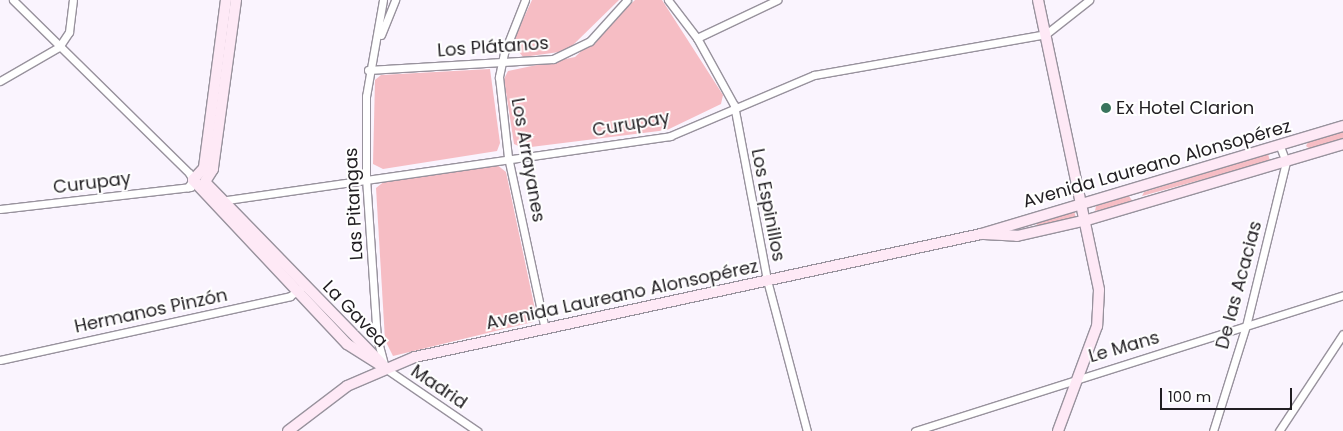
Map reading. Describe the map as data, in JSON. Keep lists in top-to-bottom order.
{
  "streets": {
    "street": [
      "Los Plátanos",
      "Curupay",
      "Los Arrayanes",
      "Avenida Laureano Alonsopérez",
      "Las Pitangas",
      "Los Espinillos",
      "De las Acacias",
      "Hermanos Pinzón",
      "La Gavea",
      "Le Mans",
      "Madrid"
    ]
  },
  "crossings": [
    ["Los Plátanos", "Los Arrayanes"],
    ["Los Plátanos", "Las Pitangas"],
    ["Curupay", "Los Arrayanes"],
    ["Curupay", "Las Pitangas"],
    ["Curupay", "Los Espinillos"],
    ["Curupay", "La Gavea"],
    ["Los Arrayanes", "Avenida Laureano Alonsopérez"],
    ["Avenida Laureano Alonsopérez", "Las Pitangas"],
    ["Avenida Laureano Alonsopérez", "Los Espinillos"],
    ["Avenida Laureano Alonsopérez", "De las Acacias"],
    ["Avenida Laureano Alonsopérez", "La Gavea"],
    ["Avenida Laureano Alonsopérez", "Madrid"],
    ["Las Pitangas", "La Gavea"],
    ["Las Pitangas", "Madrid"],
    ["De las Acacias", "Le Mans"],
    ["Hermanos Pinzón", "La Gavea"],
    ["La Gavea", "Madrid"]
  ],
  "places": ["Ex Hotel Clarion"],
  "scale_bar": "100 m"
}
